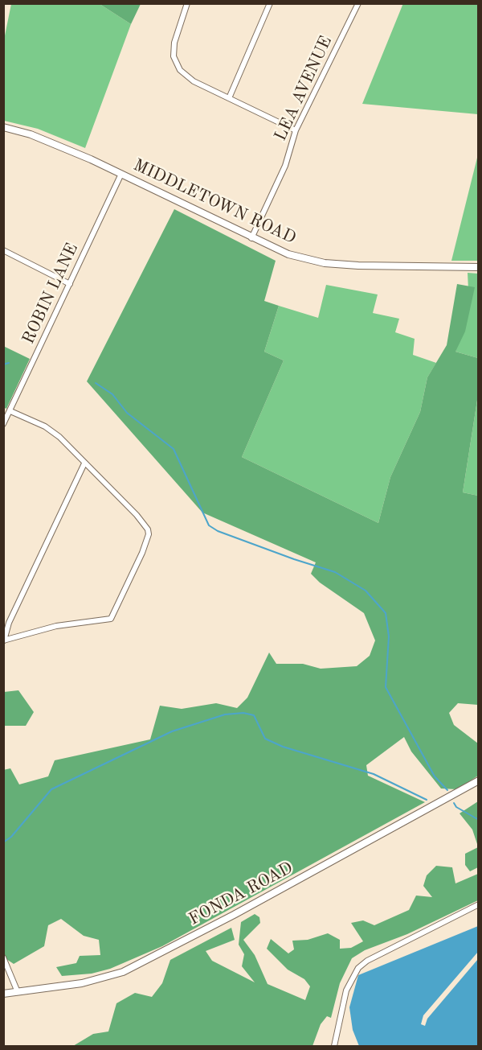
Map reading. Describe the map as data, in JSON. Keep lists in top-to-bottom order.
{
  "streets": {
    "street": [
      "LEA AVENUE",
      "MIDDLETOWN ROAD",
      "ROBIN LANE",
      "FONDA ROAD"
    ]
  },
  "crossings": [
    ["LEA AVENUE", "MIDDLETOWN ROAD"],
    ["MIDDLETOWN ROAD", "ROBIN LANE"]
  ]
}
